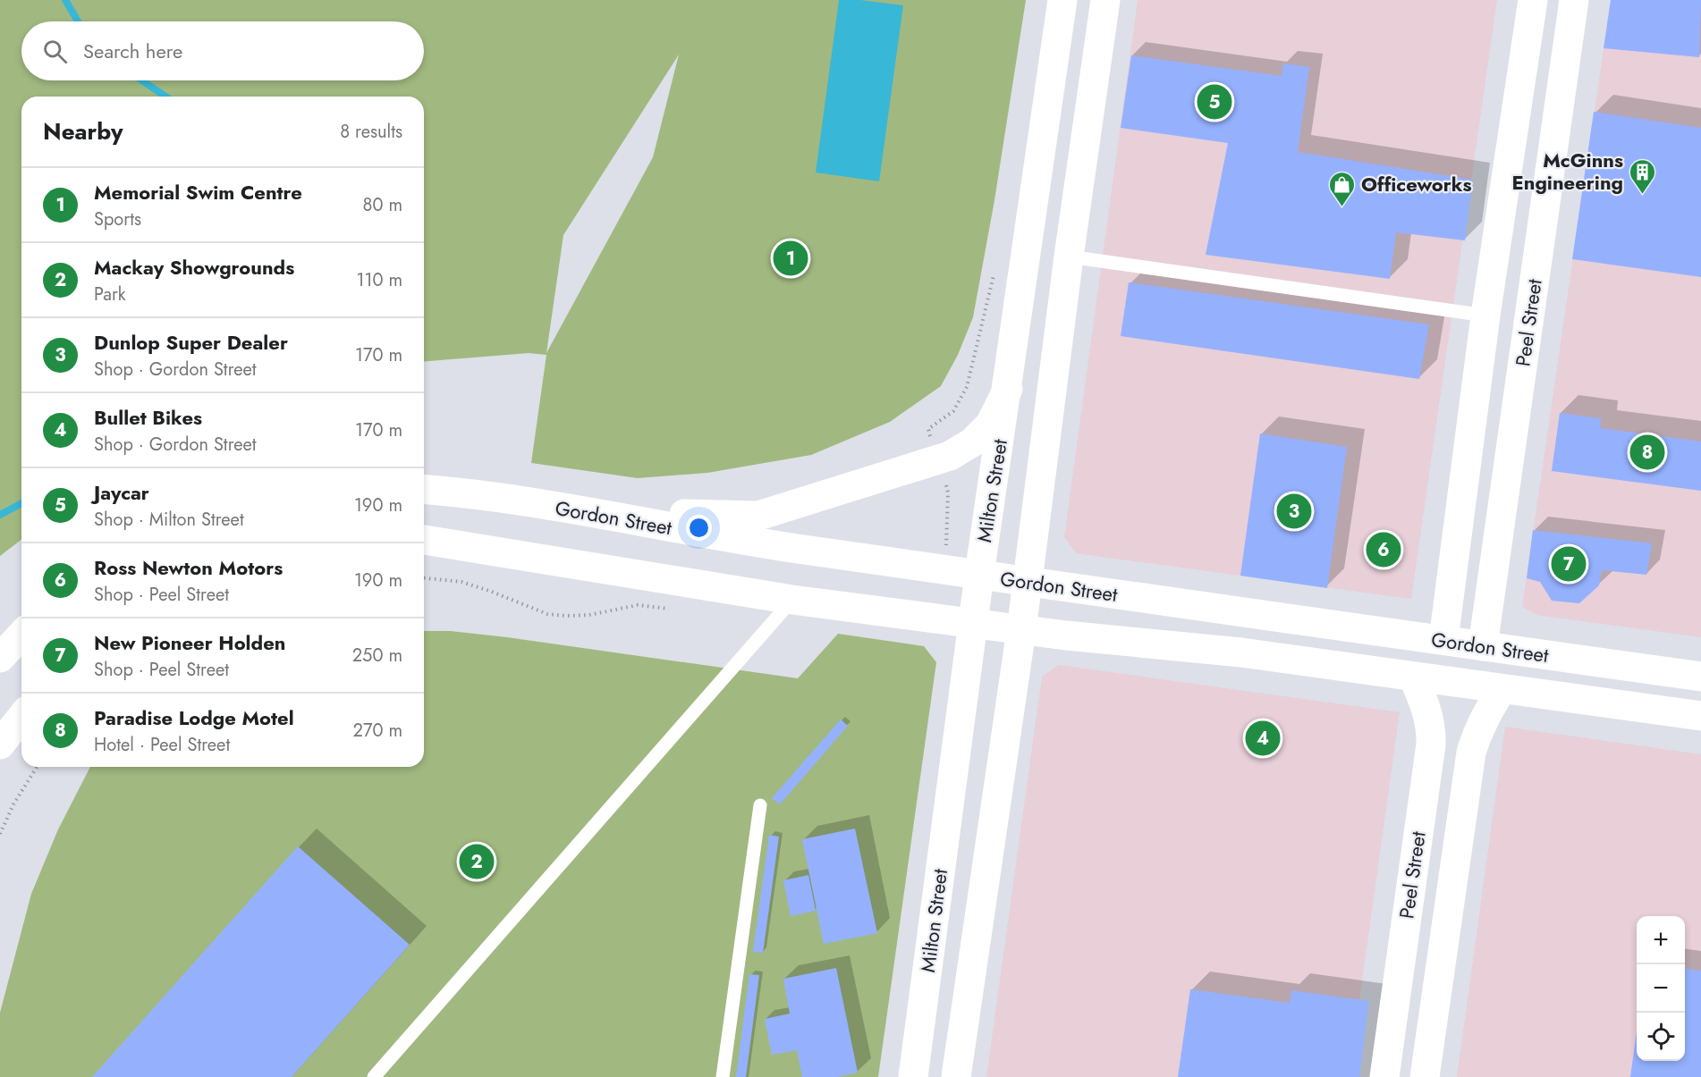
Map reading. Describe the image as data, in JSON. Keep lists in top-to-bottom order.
{
  "streets": {
    "street": ["Peel Street", "Milton Street", "Gordon Street"]
  },
  "crossings": [
    ["Peel Street", "Gordon Street"],
    ["Milton Street", "Gordon Street"]
  ],
  "places": {
    "building": ["McGinns Engineering"],
    "shop": ["Officeworks"]
  },
  "page": {
    "search": "Search here",
    "pins": [
      "5",
      "1",
      "8",
      "3",
      "6",
      "7",
      "4",
      "2"
    ],
    "heading": ["Nearby", "8 results"],
    "list": [
      {
        "mark": "1",
        "name": "Memorial Swim Centre",
        "note": "Sports",
        "value": "80 m"
      },
      {
        "mark": "2",
        "name": "Mackay Showgrounds",
        "note": "Park",
        "value": "110 m"
      },
      {
        "mark": "3",
        "name": "Dunlop Super Dealer",
        "note": "Shop · Gordon Street",
        "value": "170 m"
      },
      {
        "mark": "4",
        "name": "Bullet Bikes",
        "note": "Shop · Gordon Street",
        "value": "170 m"
      },
      {
        "mark": "5",
        "name": "Jaycar",
        "note": "Shop · Milton Street",
        "value": "190 m"
      },
      {
        "mark": "6",
        "name": "Ross Newton Motors",
        "note": "Shop · Peel Street",
        "value": "190 m"
      },
      {
        "mark": "7",
        "name": "New Pioneer Holden",
        "note": "Shop · Peel Street",
        "value": "250 m"
      },
      {
        "mark": "8",
        "name": "Paradise Lodge Motel",
        "note": "Hotel · Peel Street",
        "value": "270 m"
      }
    ],
    "map_buttons": ["+", "−"]
  }
}
